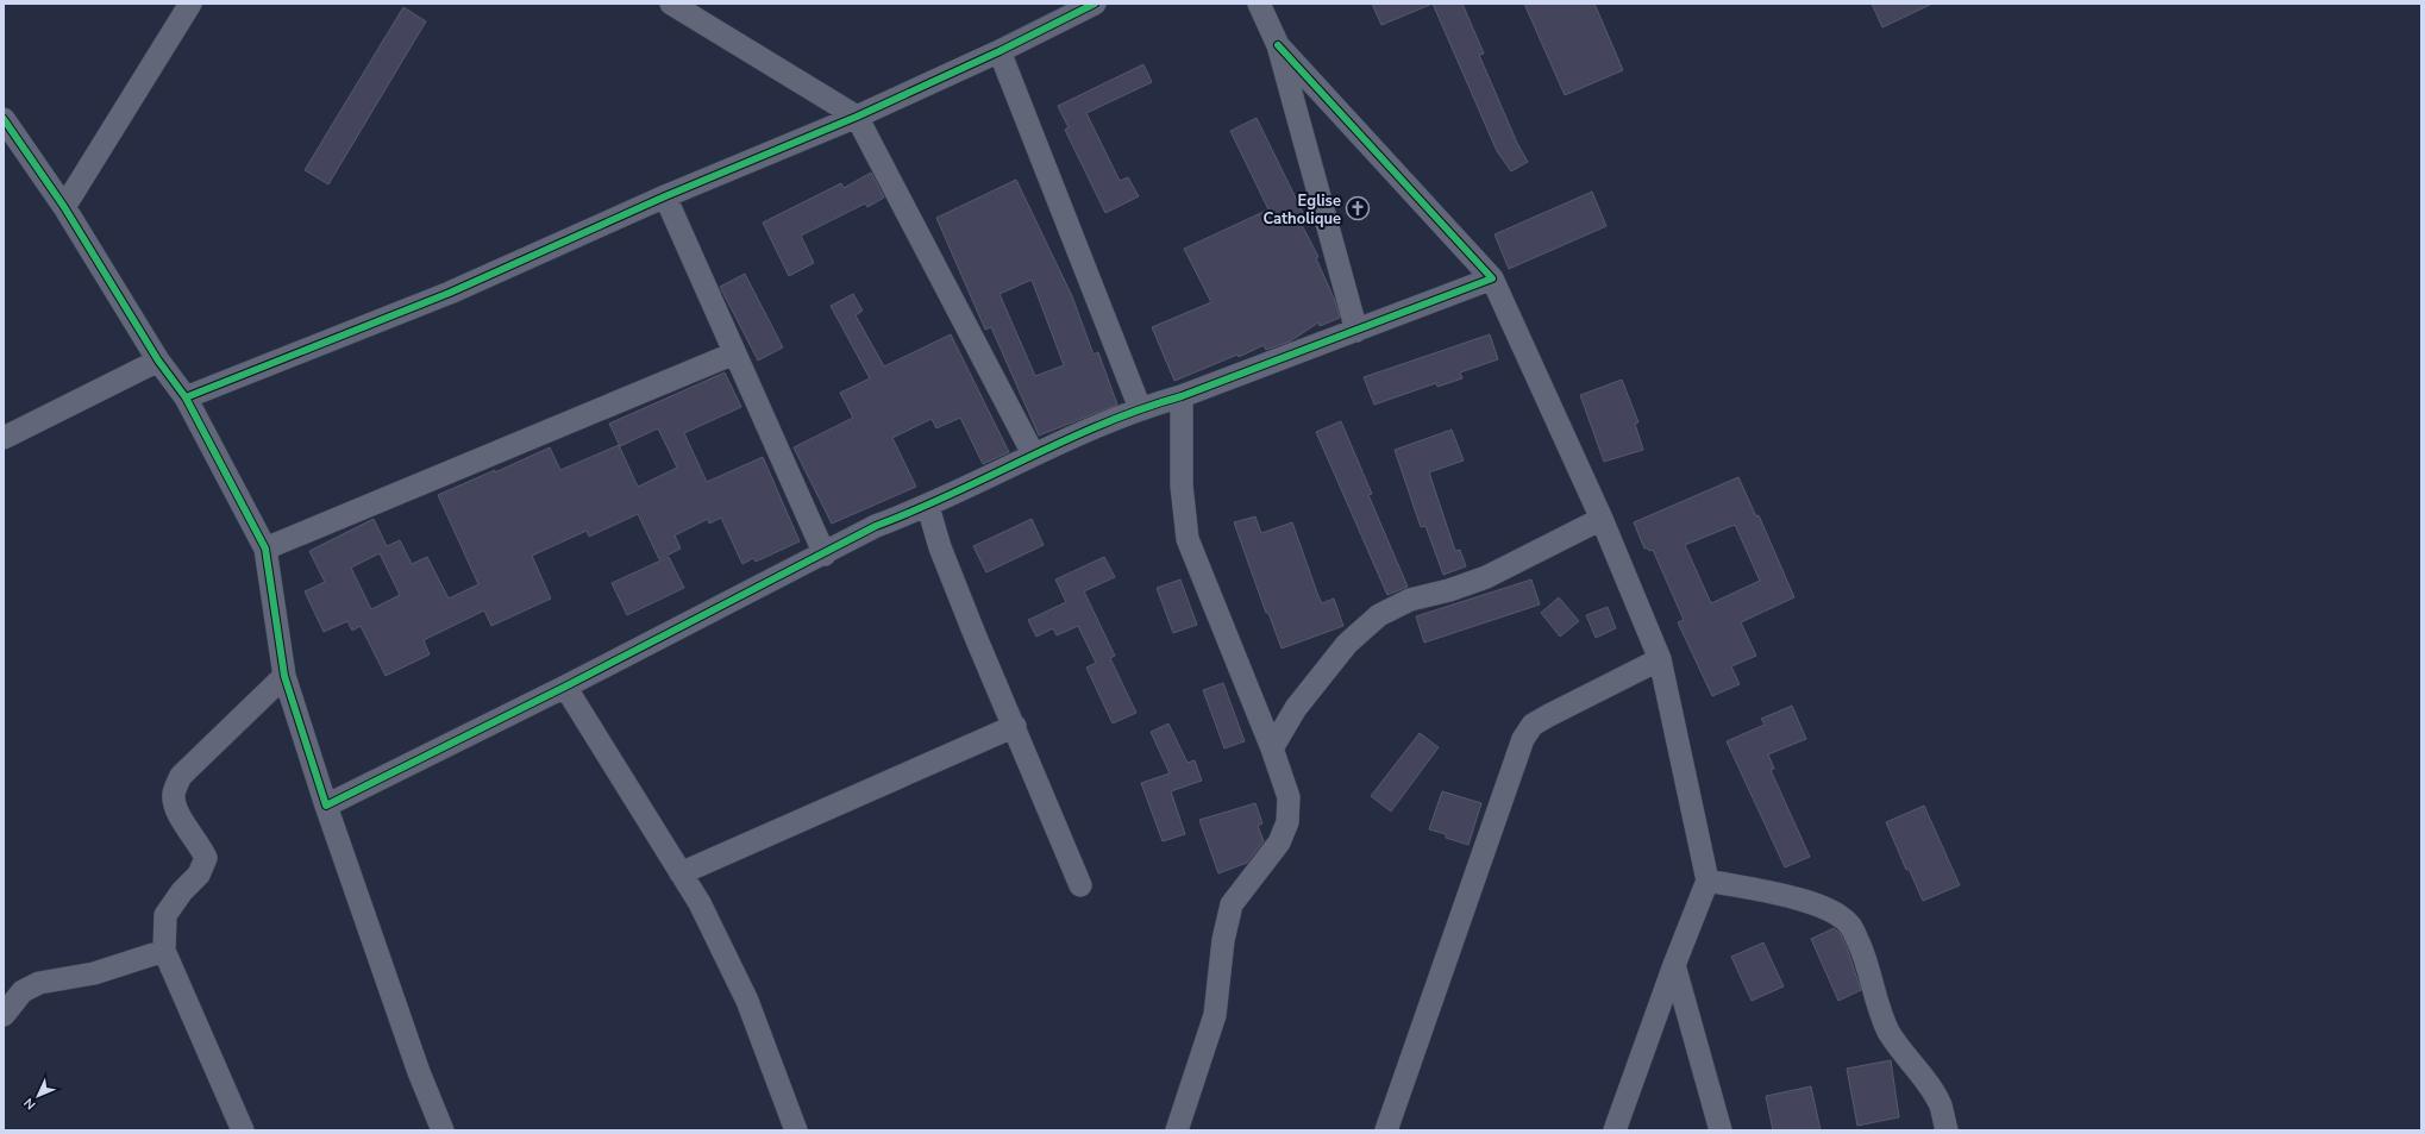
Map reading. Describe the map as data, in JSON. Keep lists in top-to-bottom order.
{
  "places": {
    "church": ["Eglise Catholique"]
  },
  "north": "bottom left"
}
